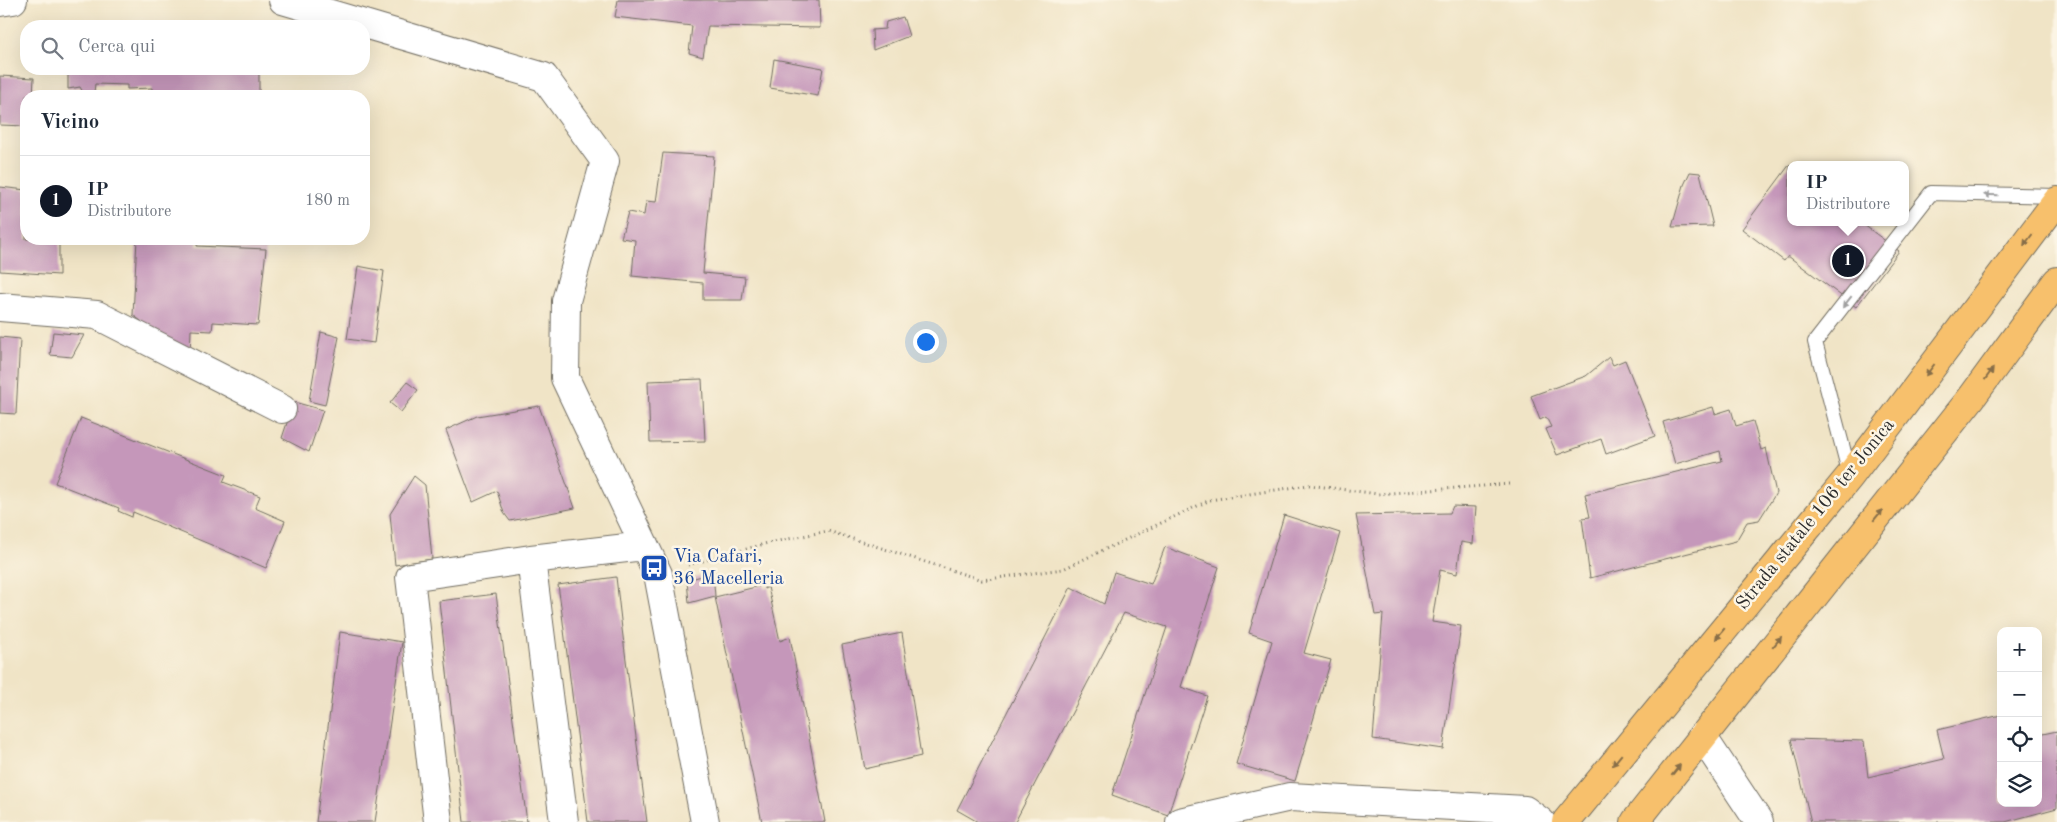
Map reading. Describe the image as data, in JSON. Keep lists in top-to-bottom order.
{
  "streets": {
    "main road": ["Strada statale 106 ter Jonica"]
  },
  "places": {
    "bus stop": ["Via Cafari, 36 Macelleria"]
  },
  "page": {
    "search": "Cerca qui",
    "heading": "Vicino",
    "list": [
      {
        "mark": "1",
        "name": "IP",
        "note": "Distributore",
        "value": "180 m"
      }
    ],
    "popup": ["IP", "Distributore"],
    "pins": "1",
    "map_buttons": ["+", "−"]
  }
}
